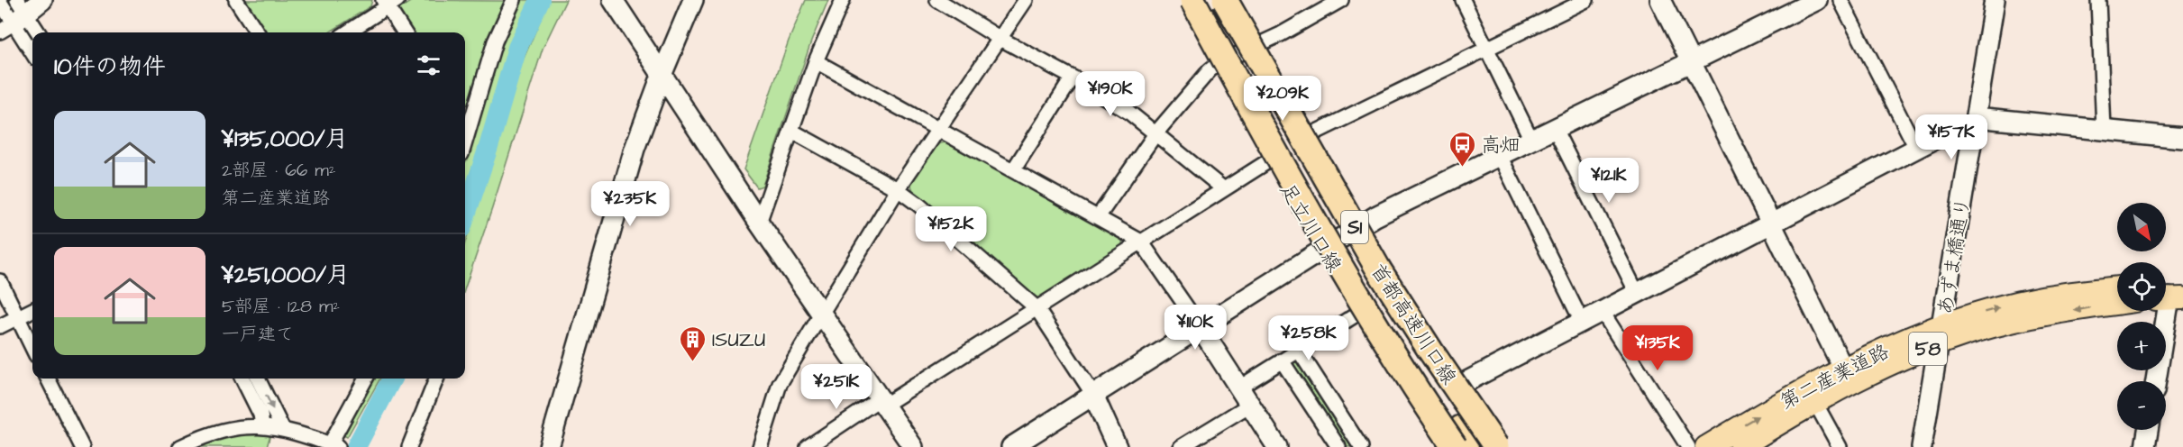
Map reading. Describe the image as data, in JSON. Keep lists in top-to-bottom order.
{
  "streets": {
    "highway": ["S1", "首都高速川口線"],
    "main road": ["58", "第二産業道路"],
    "street": ["足立川口線", "あずま橋通り"]
  },
  "crossings": [
    ["足立川口線", "首都高速川口線"],
    ["あずま橋通り", "第二産業道路"]
  ],
  "places": {
    "bus stop": ["高畑"],
    "building": ["ISUZU"]
  },
  "north": "bottom right",
  "page": {
    "heading": "10件の物件",
    "price": [
      "¥190K",
      "¥209K",
      "¥157K",
      "¥121K",
      "¥235K",
      "¥152K",
      "¥110K",
      "¥258K",
      "¥135K",
      "¥251K"
    ],
    "list": [
      {
        "name": "¥135,000/月",
        "note": "2部屋 · 66 m² · 第二産業道路"
      },
      {
        "name": "¥251,000/月",
        "note": "5部屋 · 128 m² · 一戸建て"
      }
    ],
    "map_buttons": ["+", "−"]
  }
}
